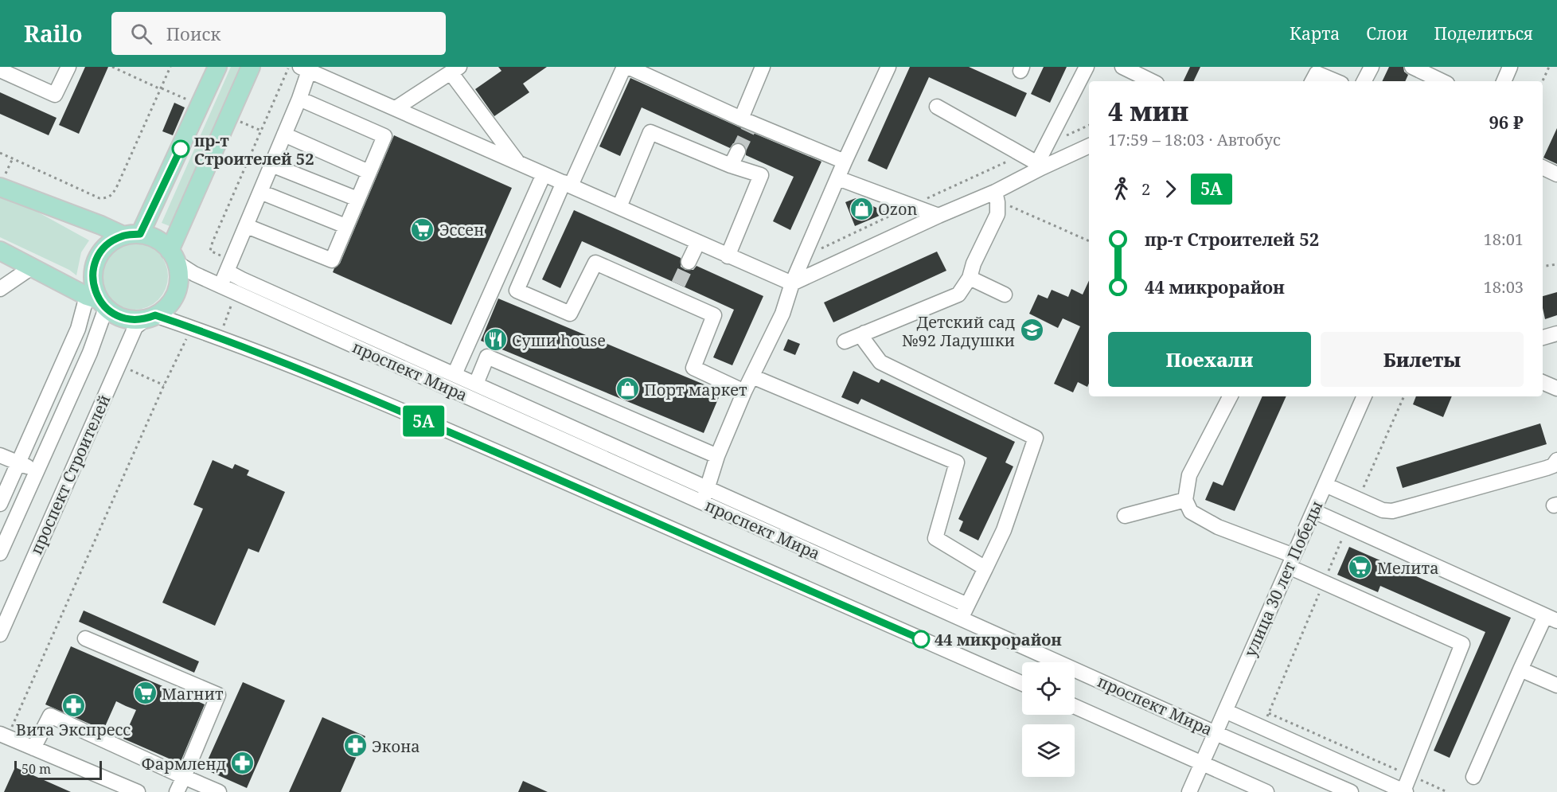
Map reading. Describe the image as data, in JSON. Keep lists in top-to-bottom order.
{
  "streets": {
    "street": ["проспект Мира", "проспект Строителей", "улица 30 лет Победы"]
  },
  "crossings": [
    ["проспект Мира", "проспект Строителей"],
    ["проспект Мира", "улица 30 лет Победы"]
  ],
  "places": {
    "other": ["пр-т Строителей 52", "44 микрорайон"],
    "shop": ["Ozon", "Порт маркет"],
    "supermarket": ["Эссен", "Мелита", "Магнит"],
    "school or university": ["Детский сад №92 Ладушки"],
    "restaurant": ["Суши house"],
    "pharmacy": ["Вита Экспресс", "Экона", "Фармленд"]
  },
  "lines": ["bus line 5А"],
  "scale_bar": "50 m",
  "page": {
    "header": "Railo",
    "search": "Поиск",
    "nav": ["Карта", "Слои", "Поделиться"],
    "on_map": "5А",
    "heading": ["4 мин", "17:59 – 18:03 · Автобус", "96 ₽"],
    "legs": ["2", "5А"],
    "list": [
      {
        "name": "пр-т Строителей 52",
        "value": "18:01"
      },
      {
        "name": "44 микрорайон",
        "value": "18:03"
      }
    ],
    "buttons": ["Поехали", "Билеты"],
    "scale": "50 m"
  }
}
